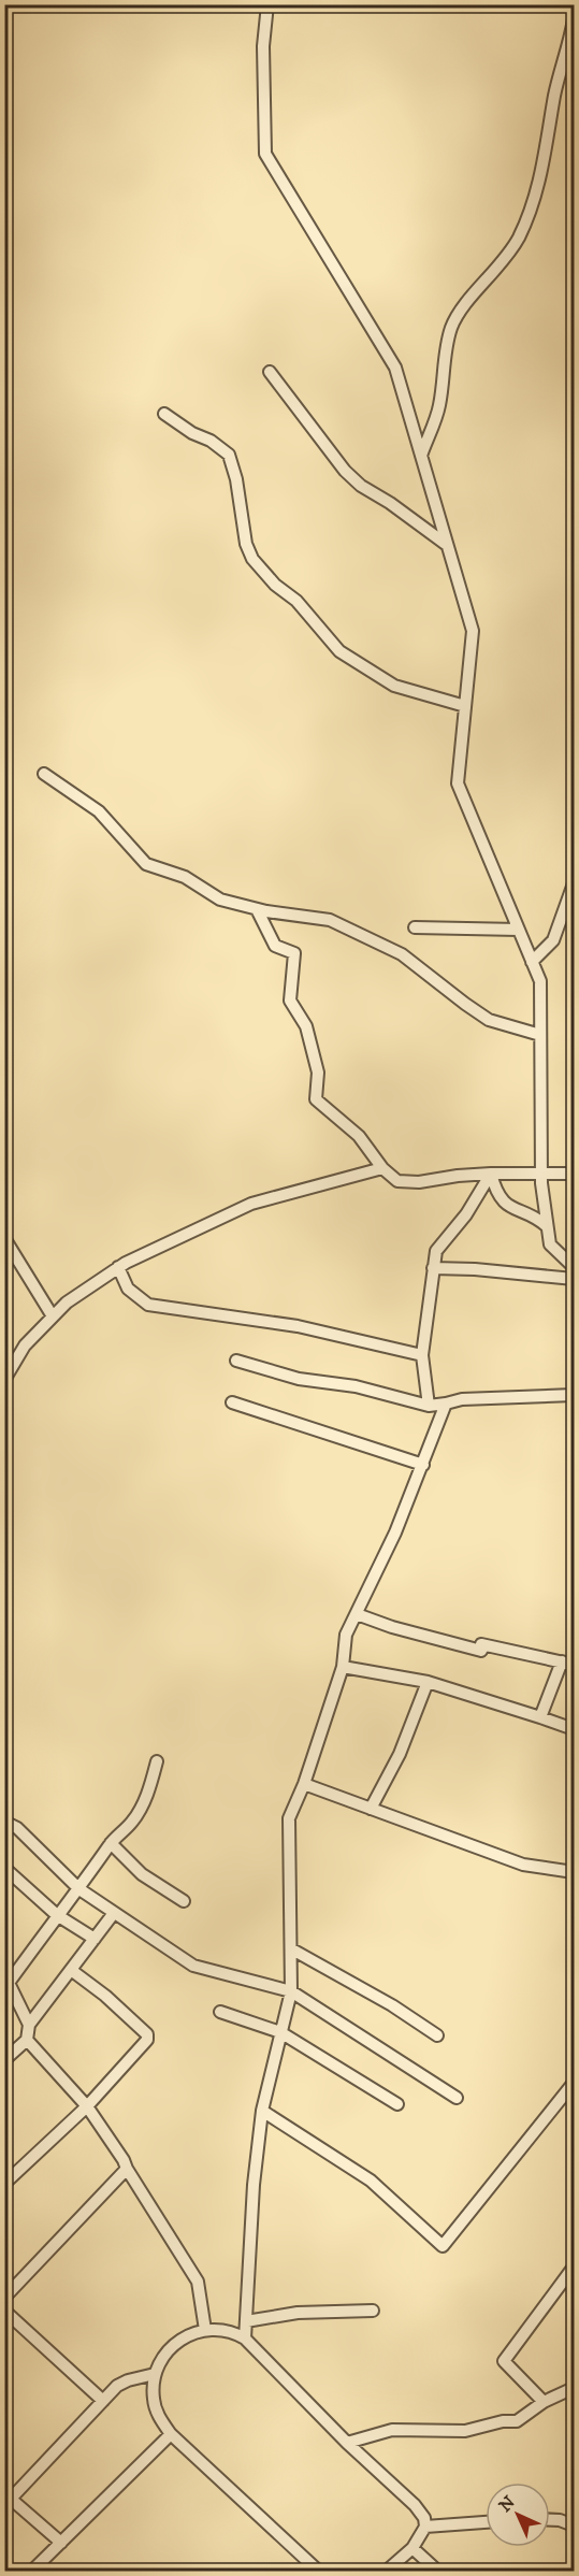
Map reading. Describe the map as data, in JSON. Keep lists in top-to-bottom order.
{
  "north": "top left"
}
